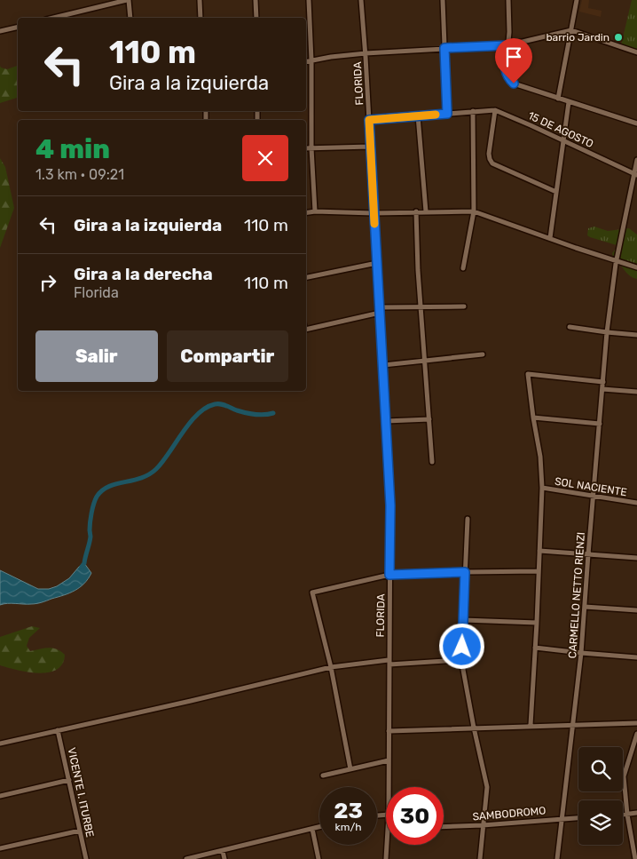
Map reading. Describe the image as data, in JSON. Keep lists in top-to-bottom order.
{
  "streets": {
    "street": [
      "FLORIDA",
      "15 DE AGOSTO",
      "SOL NACIENTE",
      "CARMELLO NETTO RIENZI",
      "VICENTE I. ITURBE",
      "SAMBODROMO"
    ]
  },
  "crossings": [
    ["FLORIDA", "15 DE AGOSTO"],
    ["15 DE AGOSTO", "CARMELLO NETTO RIENZI"],
    ["SOL NACIENTE", "CARMELLO NETTO RIENZI"],
    ["CARMELLO NETTO RIENZI", "SAMBODROMO"]
  ],
  "places": ["barrio Jardin"],
  "page": {
    "turn": ["110 m", "Gira a la izquierda"],
    "heading": ["4 min", "1.3 km · 09:21"],
    "list": [
      {
        "name": "Gira a la izquierda",
        "value": "110 m"
      },
      {
        "name": "Gira a la derecha",
        "note": "Florida",
        "value": "110 m"
      }
    ],
    "buttons": ["Salir", "Compartir"],
    "speed": "23 km/h",
    "limit": "30"
  }
}
